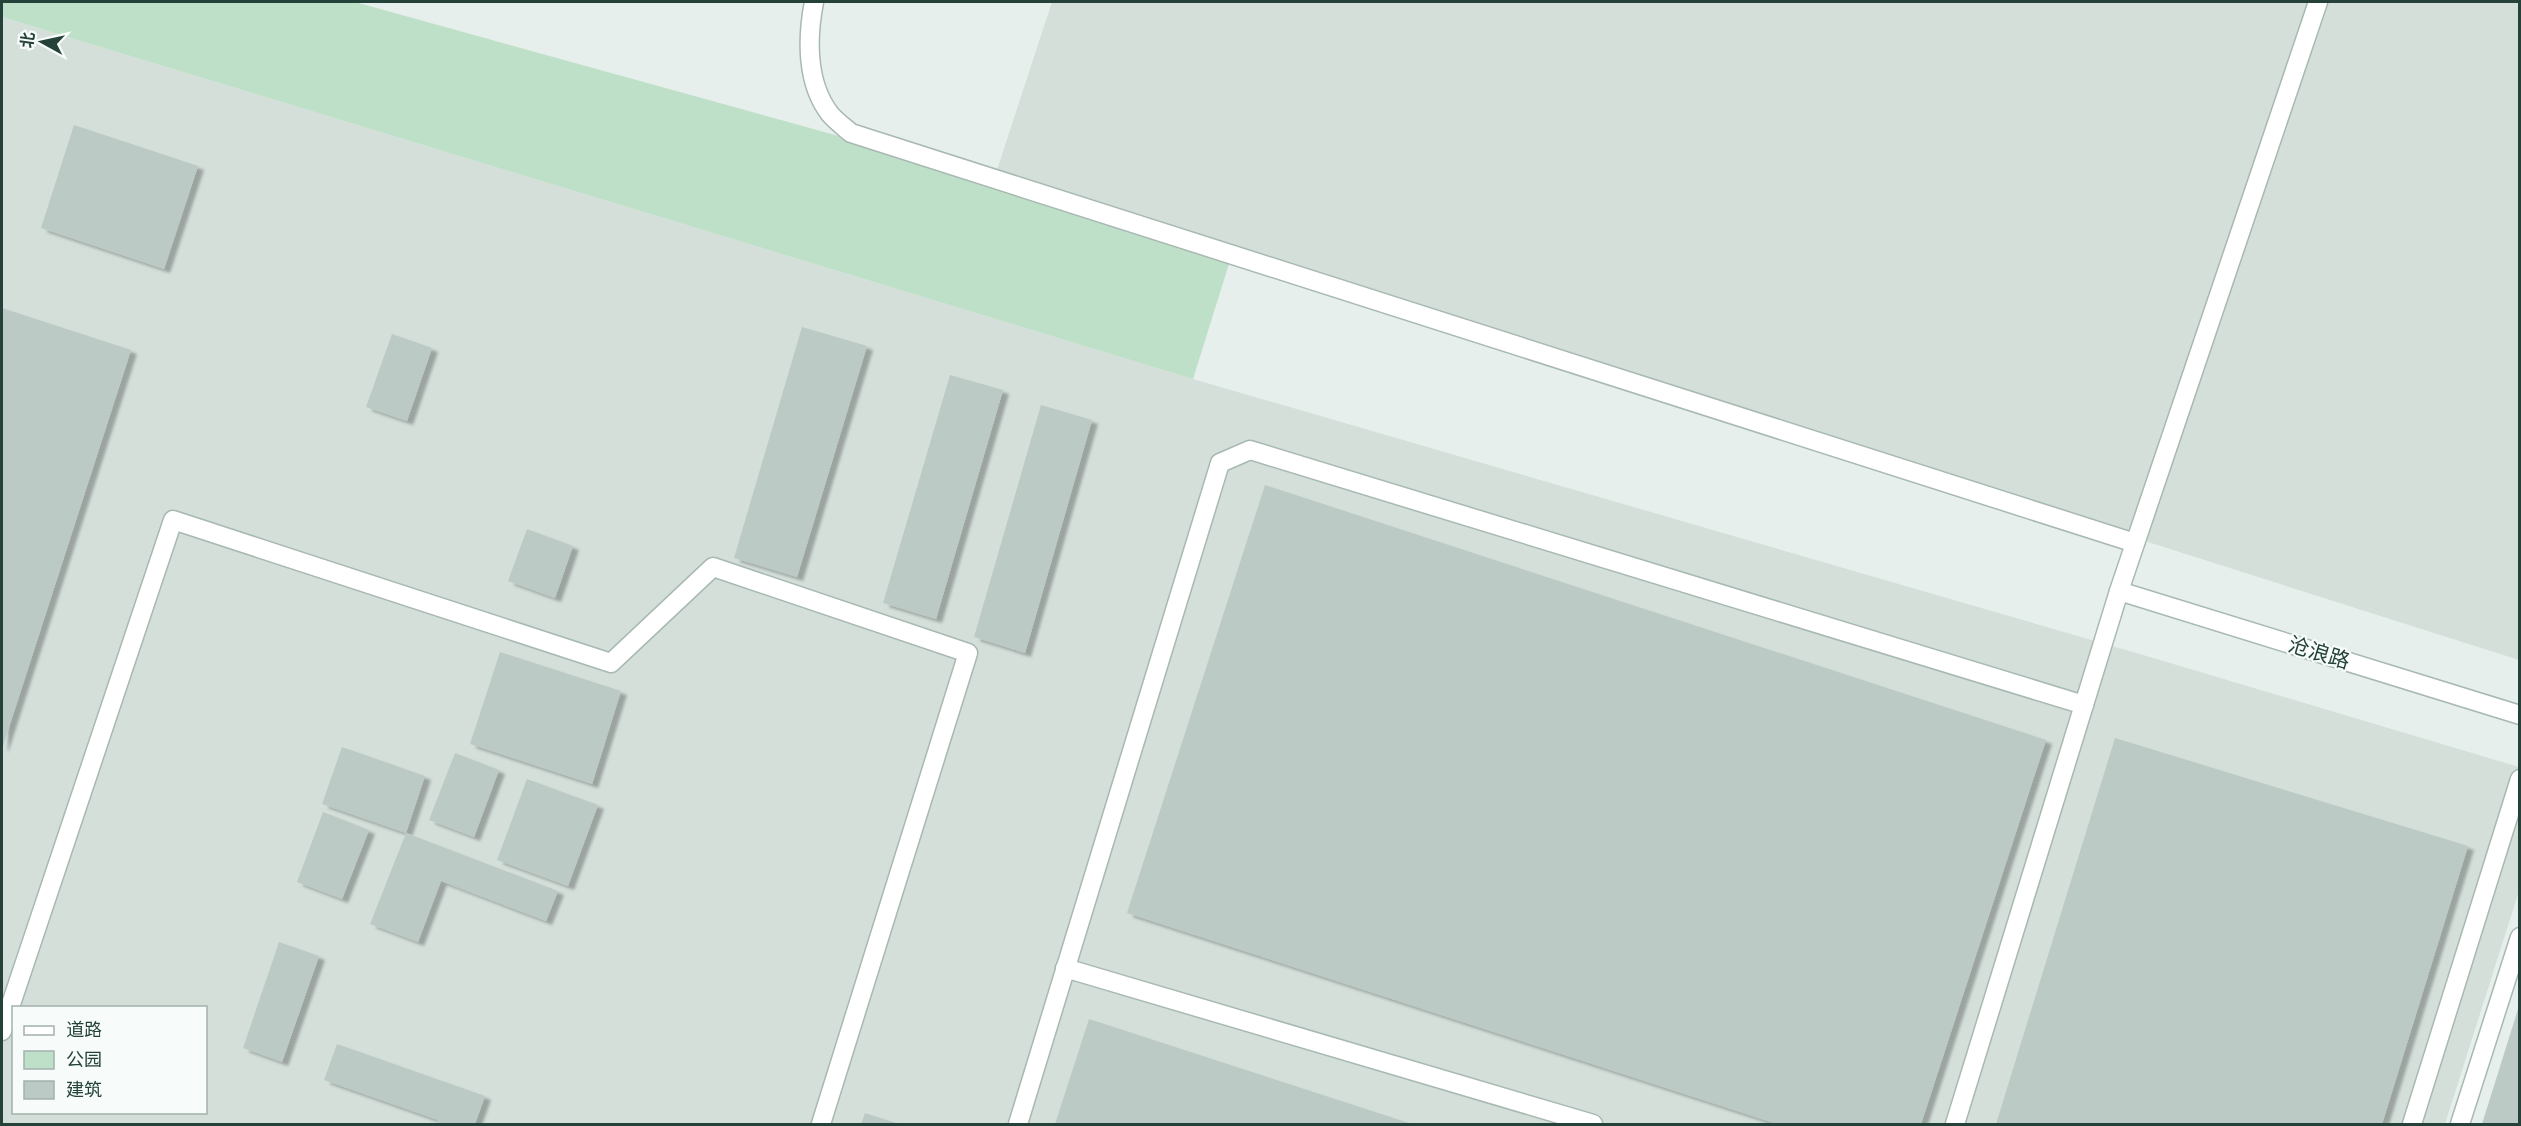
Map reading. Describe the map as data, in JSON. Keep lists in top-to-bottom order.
{
  "streets": {
    "street": ["沧浪路"]
  },
  "legend": ["道路", "公园", "建筑"],
  "north": "left"
}
